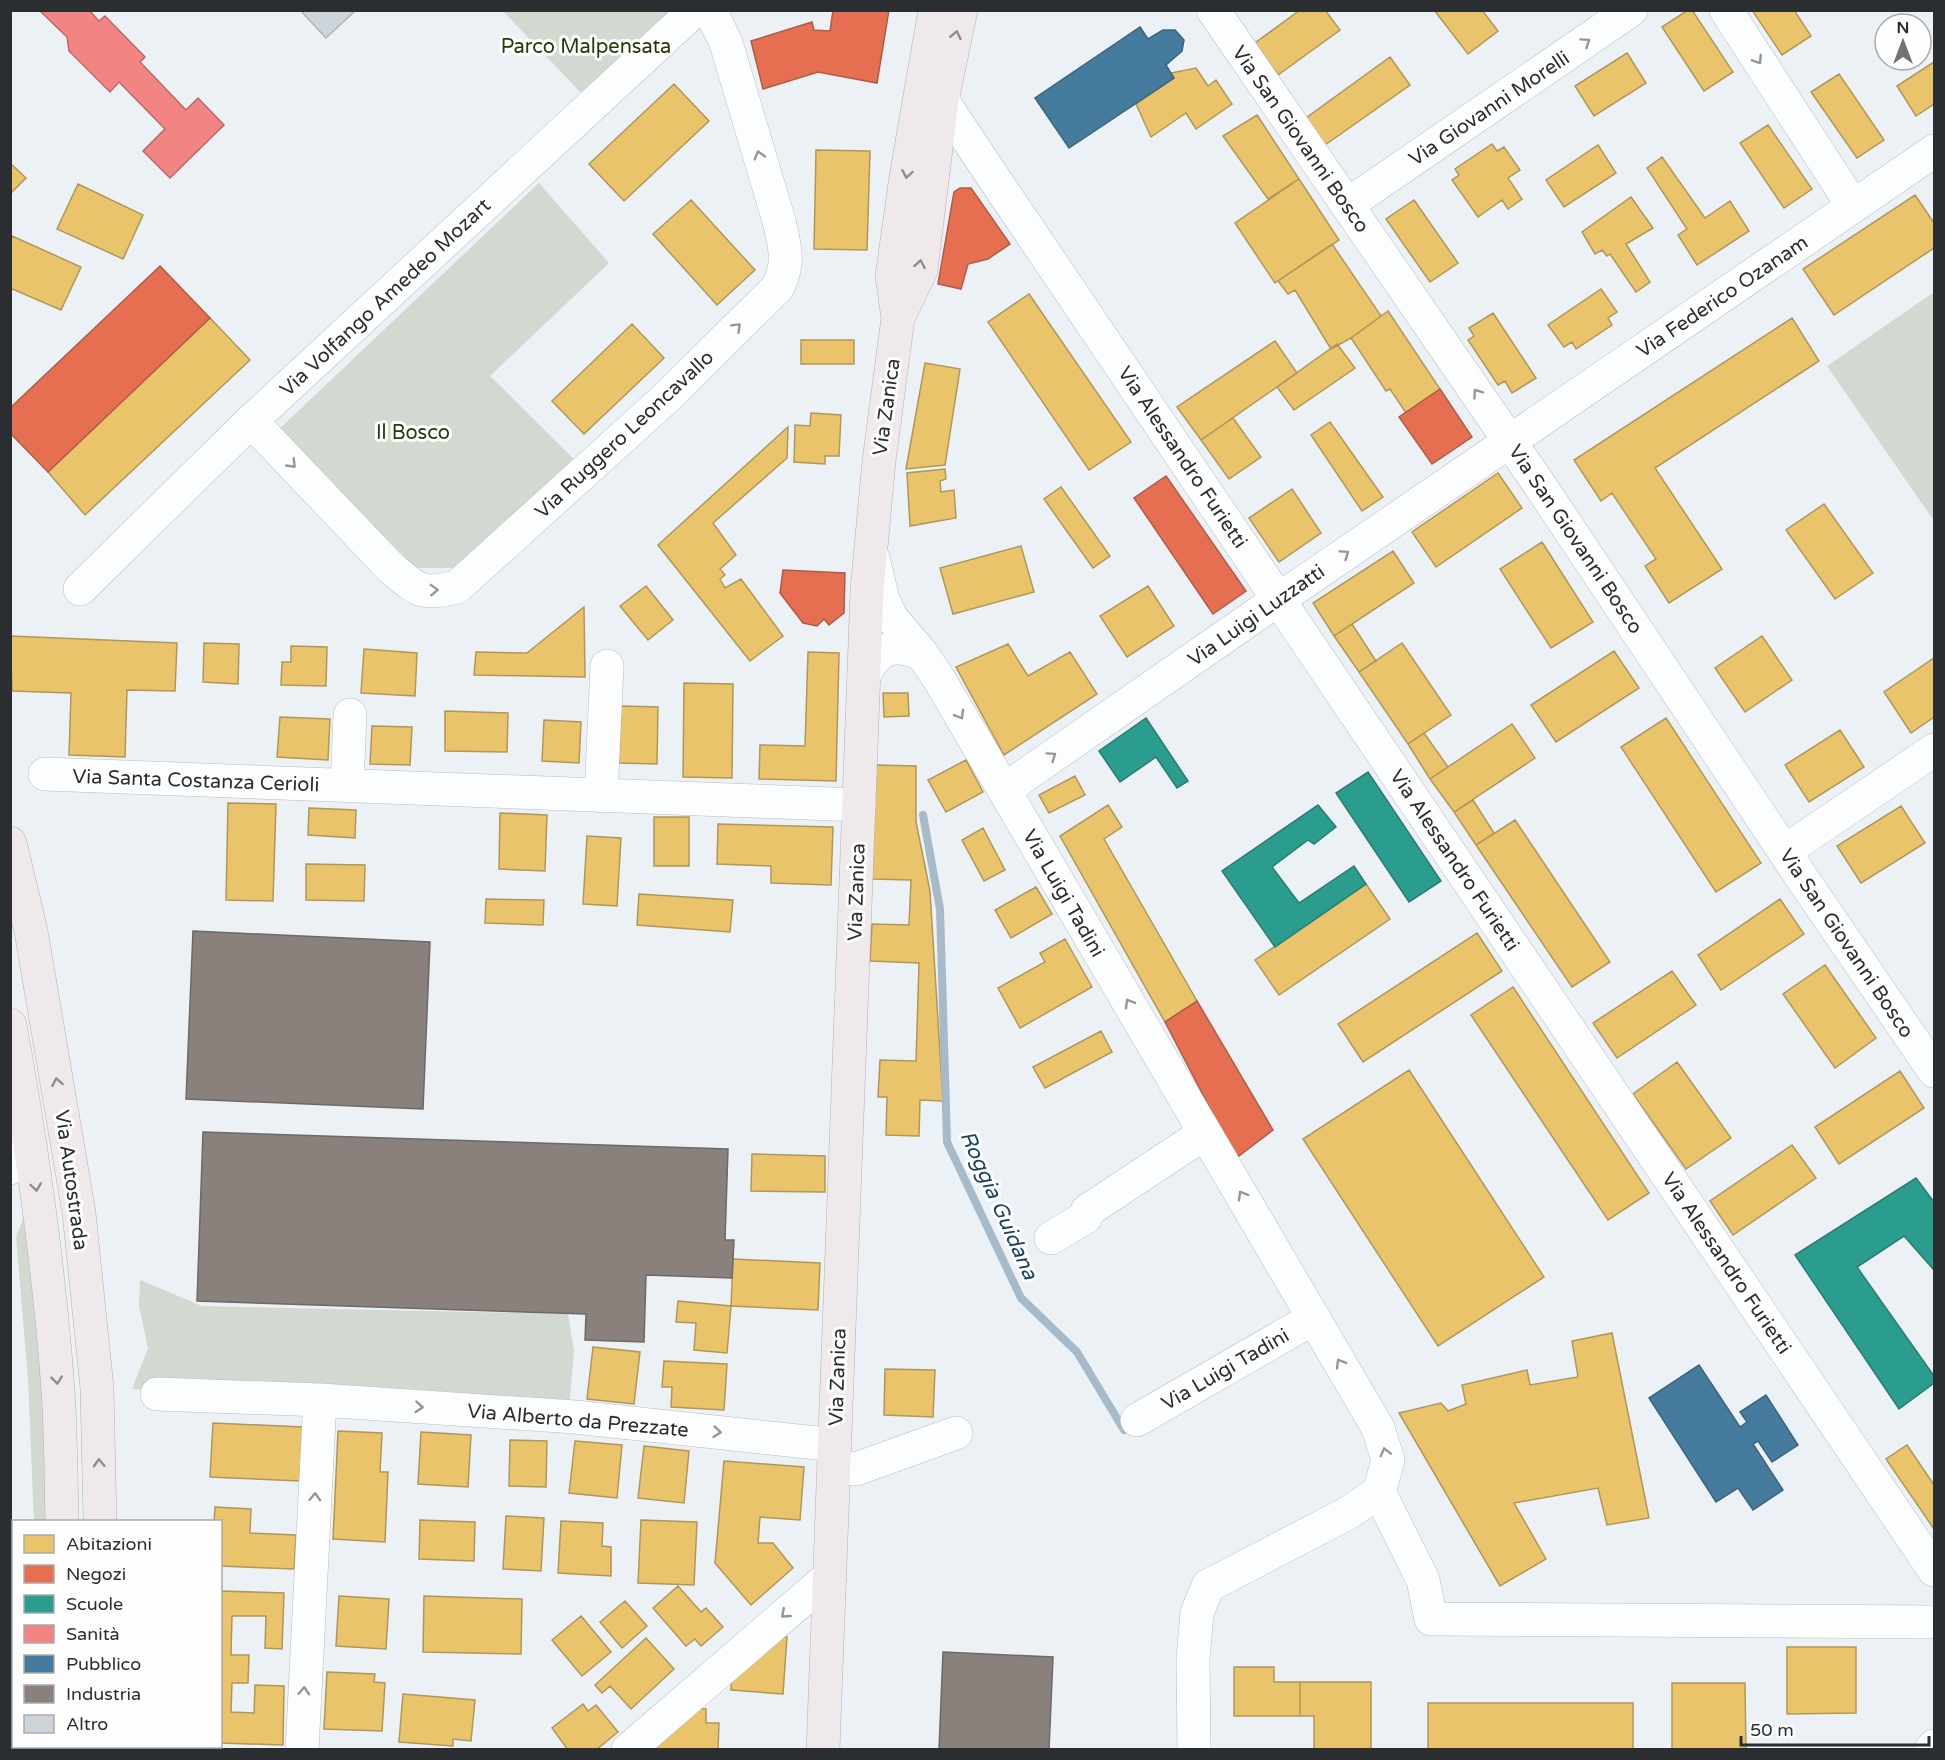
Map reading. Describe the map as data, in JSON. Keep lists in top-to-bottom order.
{
  "streets": {
    "main road": ["Via Zanica", "Via Autostrada"],
    "street": [
      "Via Giovanni Morelli",
      "Via San Giovanni Bosco",
      "Via Federico Ozanam",
      "Via Volfango Amedeo Mozart",
      "Via Ruggero Leoncavallo",
      "Via Alessandro Furietti",
      "Via Luigi Luzzatti",
      "Via Santa Costanza Cerioli",
      "Via Luigi Tadini",
      "Via Alberto da Prezzate"
    ]
  },
  "crossings": [
    ["Via Giovanni Morelli", "Via San Giovanni Bosco"],
    ["Via San Giovanni Bosco", "Via Federico Ozanam"],
    ["Via San Giovanni Bosco", "Via Luigi Luzzatti"],
    ["Via Federico Ozanam", "Via Luigi Luzzatti"],
    ["Via Volfango Amedeo Mozart", "Via Ruggero Leoncavallo"],
    ["Via Zanica", "Via Alessandro Furietti"],
    ["Via Zanica", "Via Santa Costanza Cerioli"],
    ["Via Zanica", "Via Luigi Tadini"],
    ["Via Zanica", "Via Alberto da Prezzate"],
    ["Via Alessandro Furietti", "Via Luigi Luzzatti"],
    ["Via Luigi Luzzatti", "Via Luigi Tadini"]
  ],
  "one_way": ["Via Giovanni Morelli", "Via Luigi Luzzatti", "Via Alberto da Prezzate"],
  "water": ["Roggia Guidana"],
  "parks": ["Parco Malpensata", "Il Bosco"],
  "legend": [
    "Abitazioni",
    "Negozi",
    "Scuole",
    "Sanità",
    "Pubblico",
    "Industria",
    "Altro"
  ],
  "scale_bar": "50 m",
  "north": "top"
}
